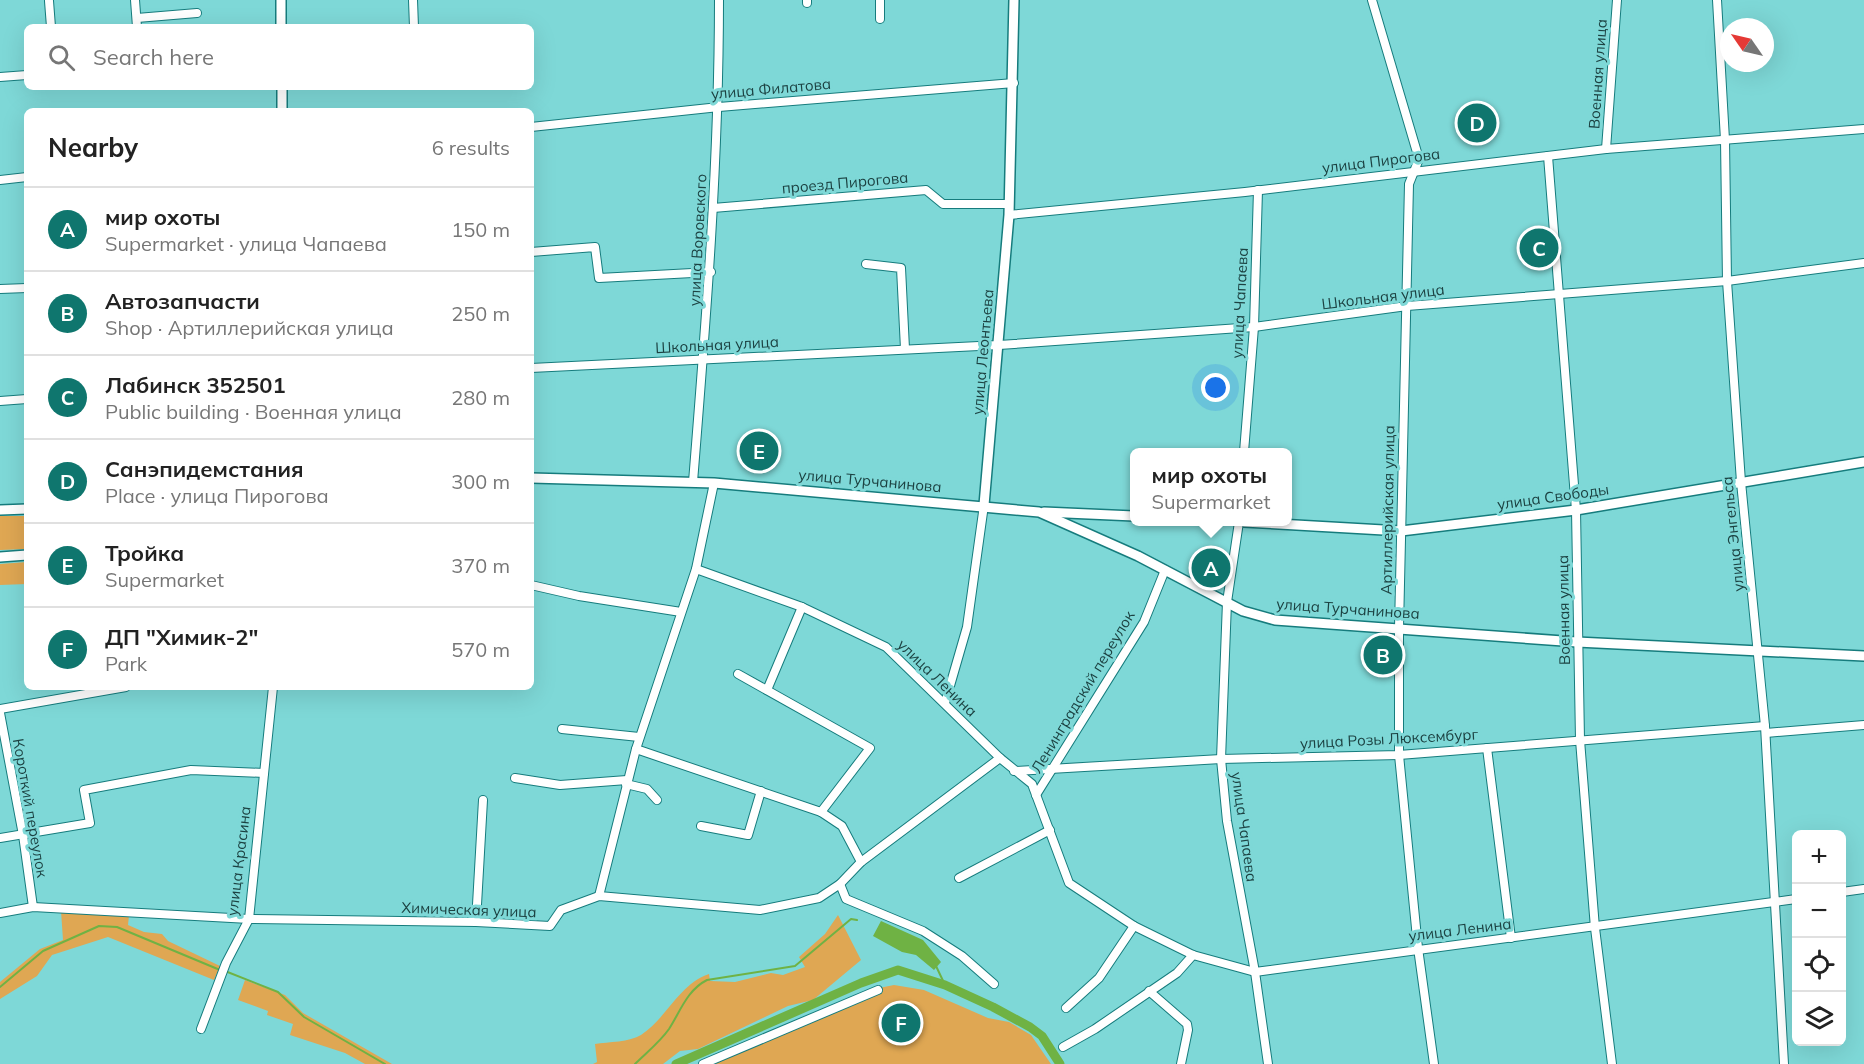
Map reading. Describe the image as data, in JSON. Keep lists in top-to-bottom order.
{
  "streets": {
    "street": [
      "Военная улица",
      "улица Филатова",
      "улица Пирогова",
      "проезд Пирогова",
      "улица Воровского",
      "Школьная улица",
      "улица Чапаева",
      "улица Леонтьева",
      "улица Турчанинова",
      "улица Свободы",
      "Артиллерийская улица",
      "улица Энгельса",
      "улица Ленина",
      "Ленинградский переулок",
      "улица Розы Люксембург",
      "Короткий переулок",
      "улица Красина",
      "Химическая улица"
    ]
  },
  "crossings": [
    ["Военная улица", "улица Пирогова"],
    ["Военная улица", "Школьная улица"],
    ["Военная улица", "улица Турчанинова"],
    ["Военная улица", "улица Свободы"],
    ["Военная улица", "улица Ленина"],
    ["Военная улица", "улица Розы Люксембург"],
    ["улица Филатова", "улица Воровского"],
    ["улица Филатова", "улица Леонтьева"],
    ["улица Пирогова", "улица Чапаева"],
    ["улица Пирогова", "улица Леонтьева"],
    ["улица Пирогова", "Артиллерийская улица"],
    ["улица Пирогова", "улица Энгельса"],
    ["проезд Пирогова", "улица Воровского"],
    ["проезд Пирогова", "улица Леонтьева"],
    ["улица Воровского", "Школьная улица"],
    ["улица Воровского", "улица Турчанинова"],
    ["Школьная улица", "улица Чапаева"],
    ["Школьная улица", "улица Леонтьева"],
    ["Школьная улица", "Артиллерийская улица"],
    ["Школьная улица", "улица Энгельса"],
    ["улица Чапаева", "улица Турчанинова"],
    ["улица Чапаева", "улица Ленина"],
    ["улица Чапаева", "улица Розы Люксембург"],
    ["улица Леонтьева", "улица Турчанинова"],
    ["улица Леонтьева", "улица Ленина"],
    ["улица Турчанинова", "Артиллерийская улица"],
    ["улица Турчанинова", "улица Энгельса"],
    ["улица Турчанинова", "Ленинградский переулок"],
    ["улица Свободы", "Артиллерийская улица"],
    ["улица Свободы", "улица Энгельса"],
    ["Артиллерийская улица", "улица Ленина"],
    ["Артиллерийская улица", "улица Розы Люксембург"],
    ["улица Энгельса", "улица Ленина"],
    ["улица Энгельса", "улица Розы Люксембург"],
    ["улица Ленина", "Ленинградский переулок"],
    ["улица Ленина", "улица Розы Люксембург"],
    ["Ленинградский переулок", "улица Розы Люксембург"],
    ["Короткий переулок", "Химическая улица"],
    ["улица Красина", "Химическая улица"]
  ],
  "north": "top left",
  "page": {
    "search": "Search here",
    "pins": [
      "D",
      "C",
      "E",
      "A",
      "B",
      "F"
    ],
    "heading": ["Nearby", "6 results"],
    "list": [
      {
        "mark": "A",
        "name": "мир охоты",
        "note": "Supermarket · улица Чапаева",
        "value": "150 m"
      },
      {
        "mark": "B",
        "name": "Автозапчасти",
        "note": "Shop · Артиллерийская улица",
        "value": "250 m"
      },
      {
        "mark": "C",
        "name": "Лабинск 352501",
        "note": "Public building · Военная улица",
        "value": "280 m"
      },
      {
        "mark": "D",
        "name": "Санэпидемстания",
        "note": "Place · улица Пирогова",
        "value": "300 m"
      },
      {
        "mark": "E",
        "name": "Тройка",
        "note": "Supermarket",
        "value": "370 m"
      },
      {
        "mark": "F",
        "name": "ДП \"Химик-2\"",
        "note": "Park",
        "value": "570 m"
      }
    ],
    "popup": ["мир охоты", "Supermarket"],
    "map_buttons": ["+", "−"]
  }
}
